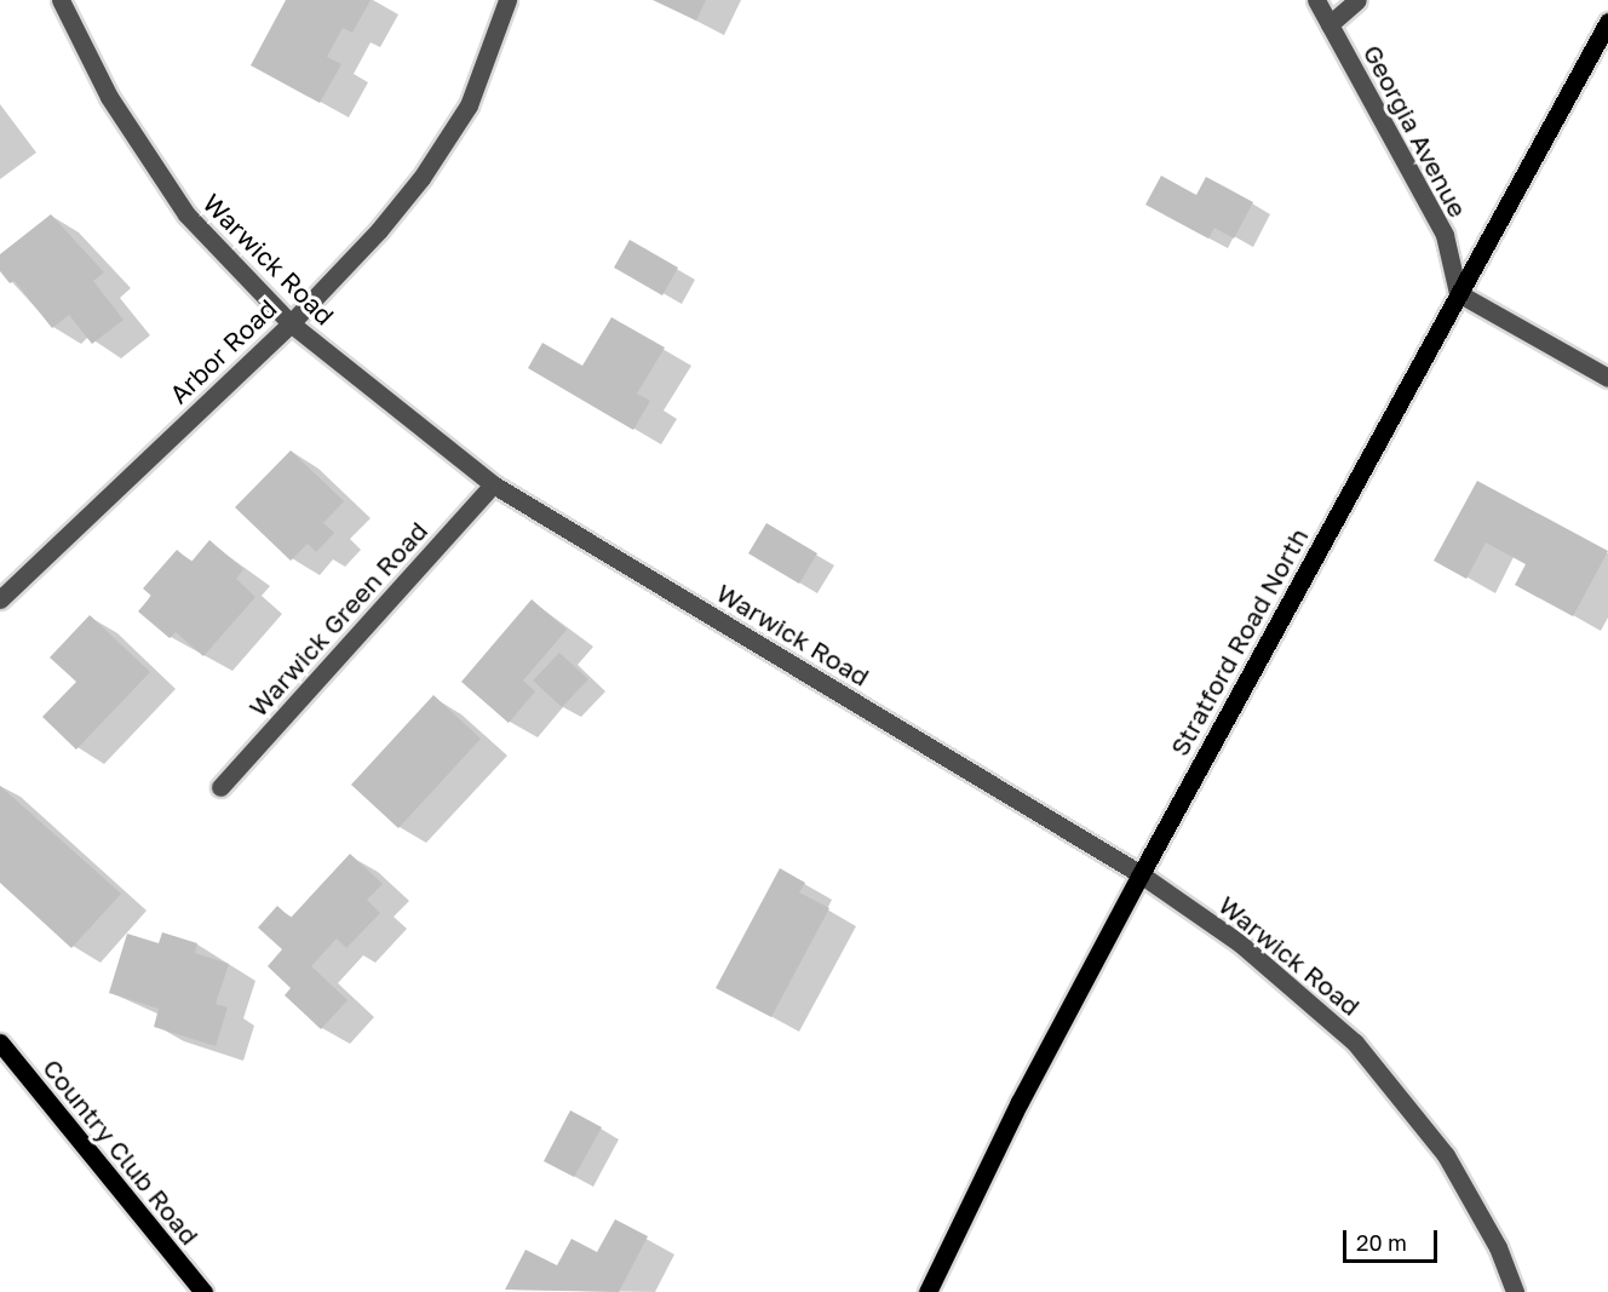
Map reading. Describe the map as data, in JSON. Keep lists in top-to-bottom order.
{
  "streets": {
    "main road": ["Stratford Road North", "Country Club Road"],
    "street": [
      "Georgia Avenue",
      "Warwick Road",
      "Arbor Road",
      "Warwick Green Road"
    ]
  },
  "crossings": [
    ["Georgia Avenue", "Stratford Road North"],
    ["Warwick Road", "Arbor Road"],
    ["Warwick Road", "Warwick Green Road"],
    ["Warwick Road", "Stratford Road North"]
  ],
  "scale_bar": "20 m"
}
